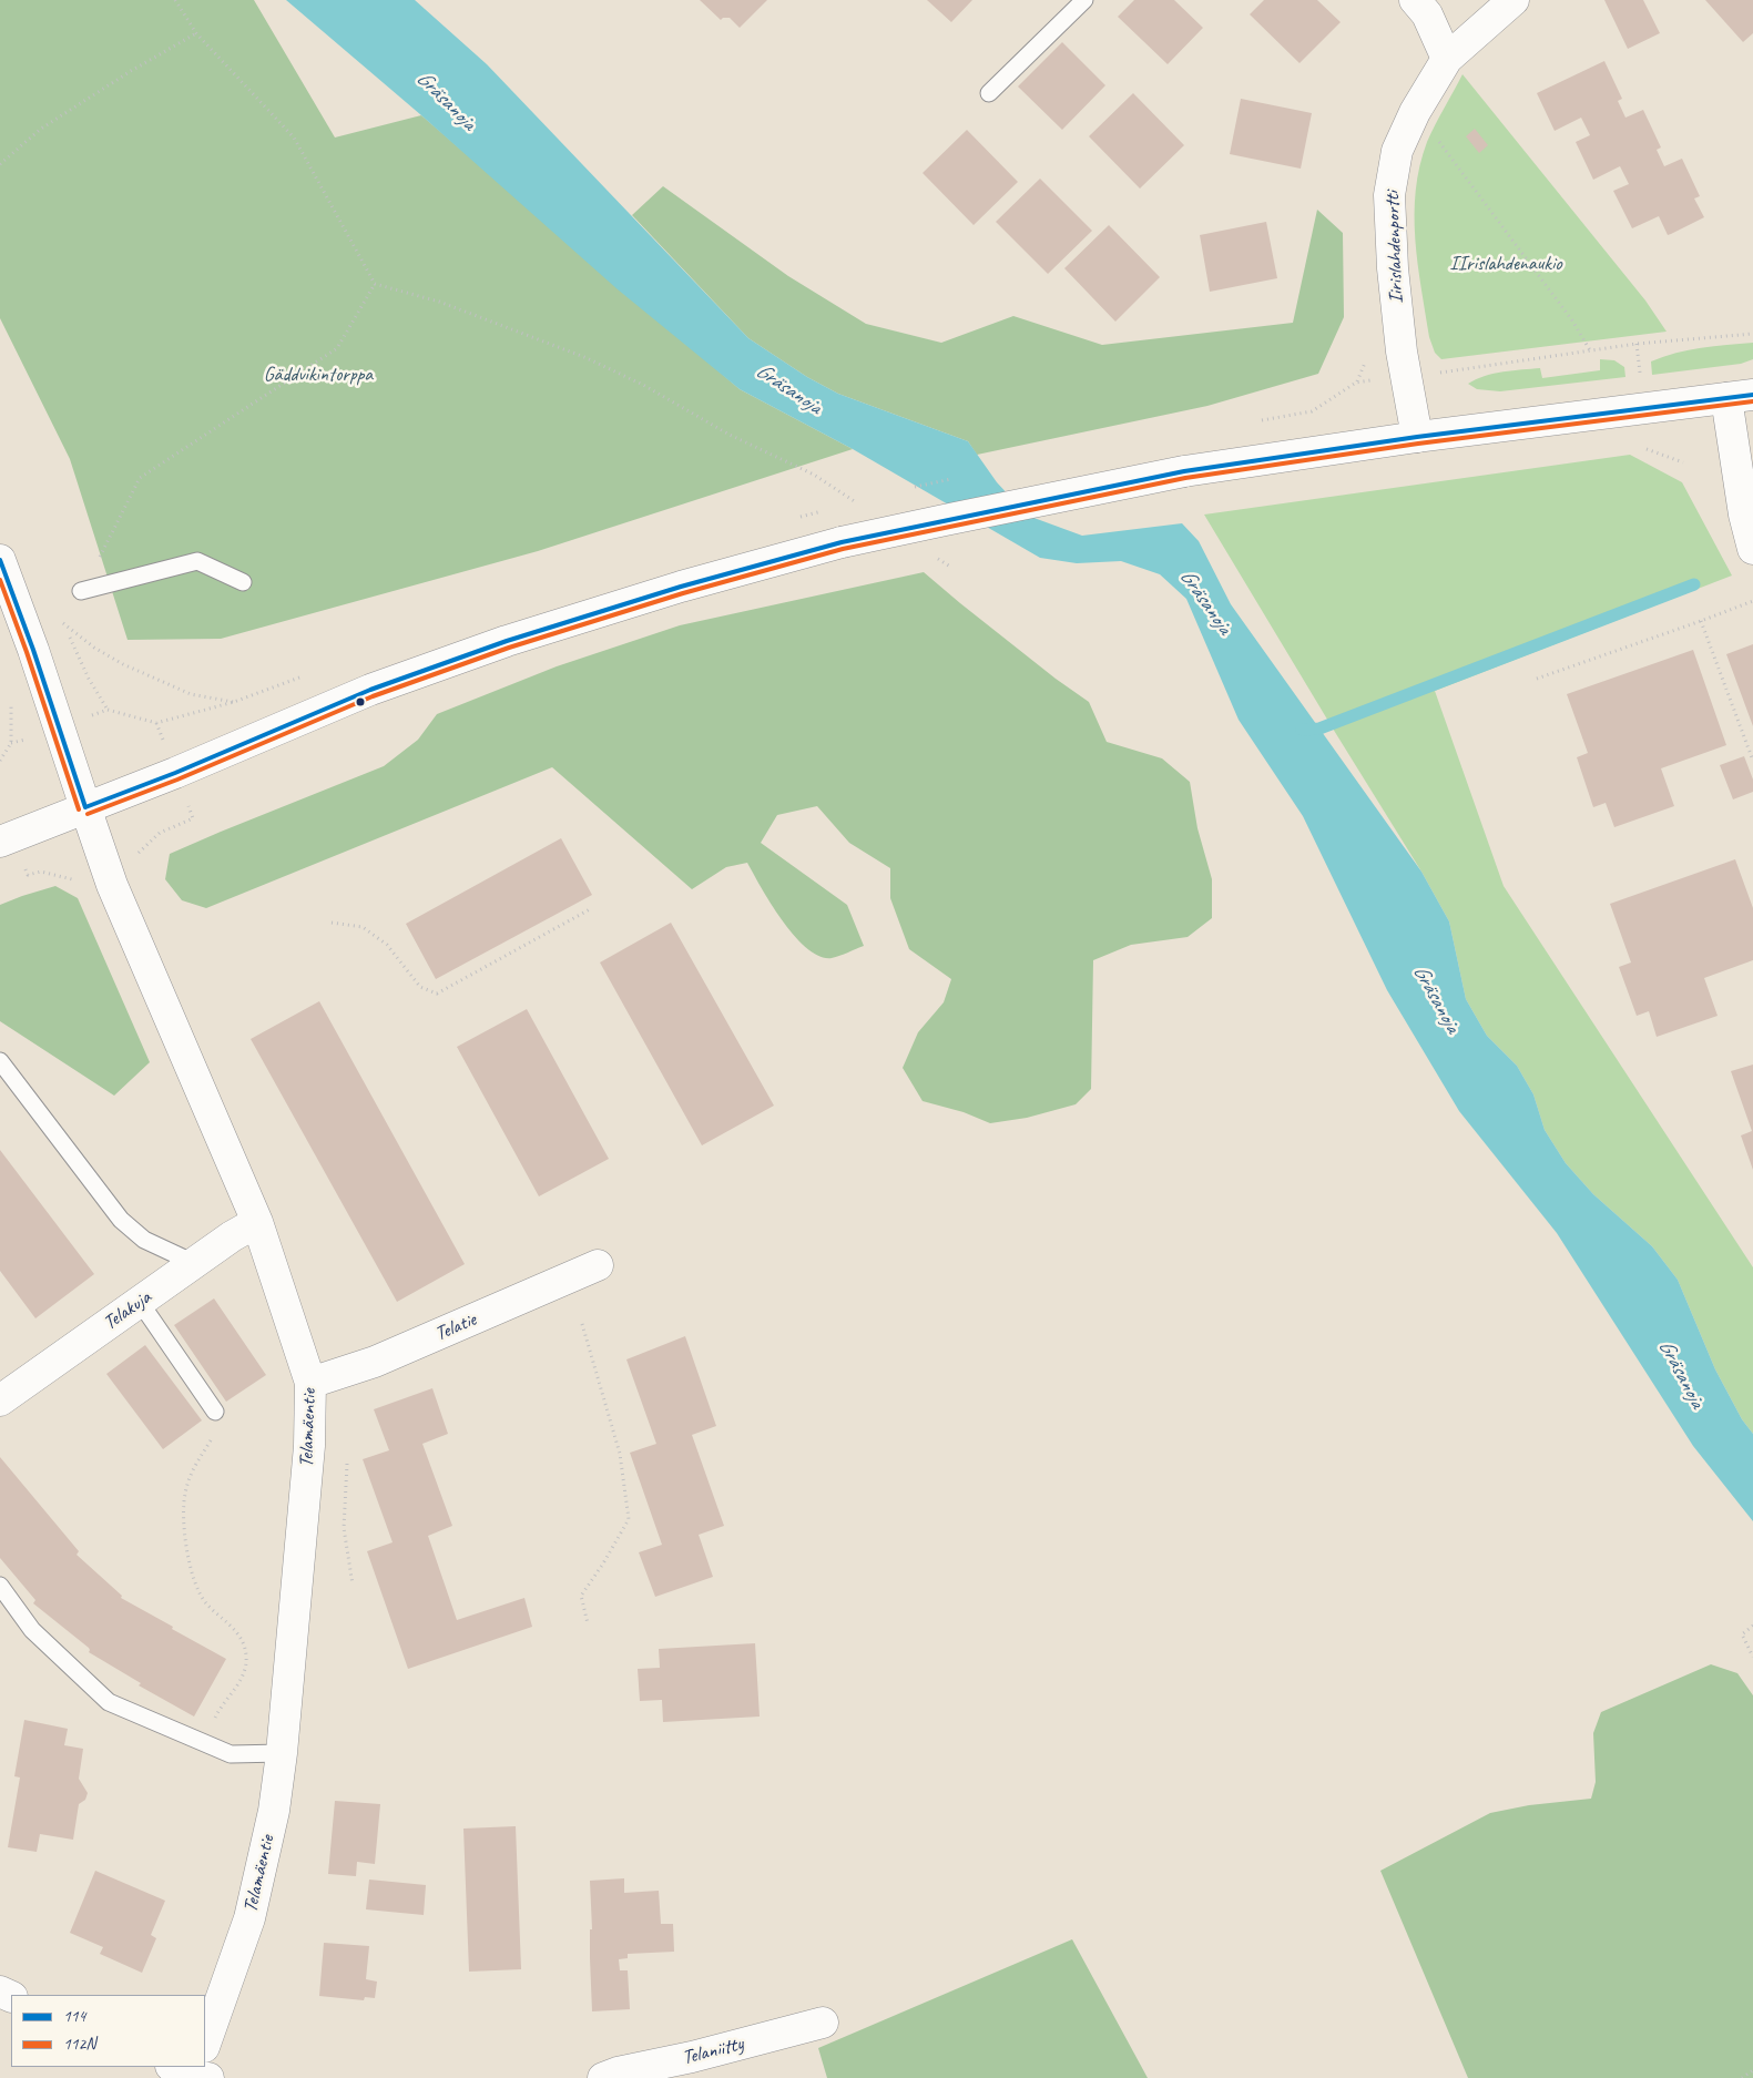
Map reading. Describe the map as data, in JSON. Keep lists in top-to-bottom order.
{
  "streets": {
    "street": [
      "Iirislahdenportti",
      "Telakuja",
      "Telatie",
      "Telamäentie",
      "Telaniitty"
    ]
  },
  "crossings": [
    ["Telakuja", "Telamäentie"],
    ["Telatie", "Telamäentie"]
  ],
  "water": ["Gräsanoja"],
  "parks": ["IIrislahdenaukio", "Gäddvikintorppa"],
  "lines": ["transit line 114", "transit line 112N"],
  "legend": ["114", "112N"]
}
